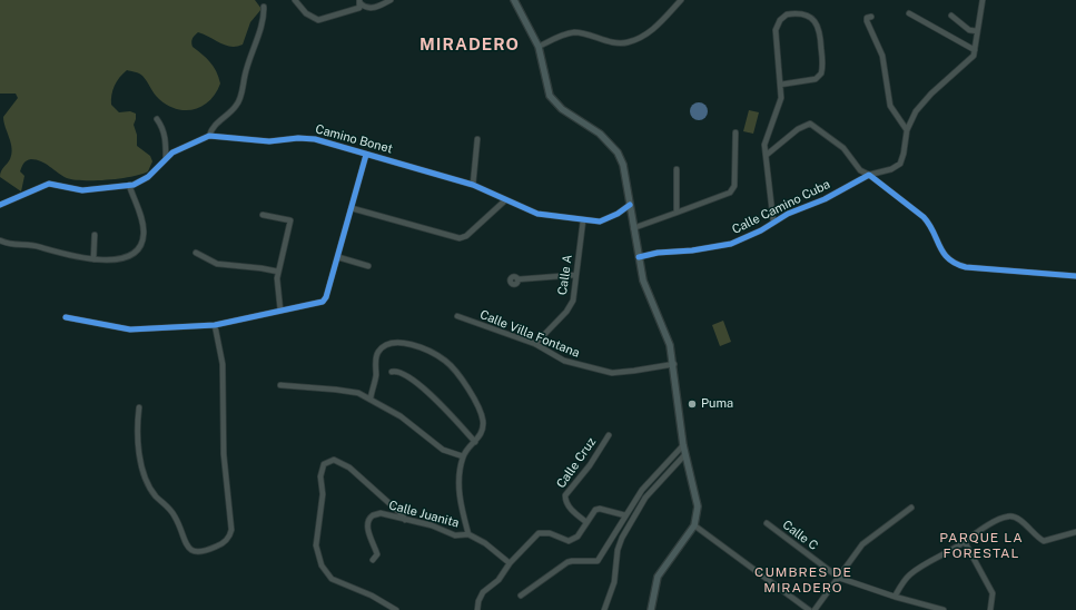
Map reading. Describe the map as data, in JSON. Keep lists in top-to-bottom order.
{
  "streets": {
    "street": [
      "Camino Bonet",
      "Calle Camino Cuba",
      "Calle A",
      "Calle Villa Fontana",
      "Calle Cruz",
      "Calle Juanita",
      "Calle C"
    ]
  },
  "crossings": [
    ["Camino Bonet", "Calle A"],
    ["Calle A", "Calle Villa Fontana"]
  ],
  "districts": ["MIRADERO", "PARQUE LA FORESTAL", "CUMBRES DE MIRADERO"],
  "places": ["Puma"]
}
